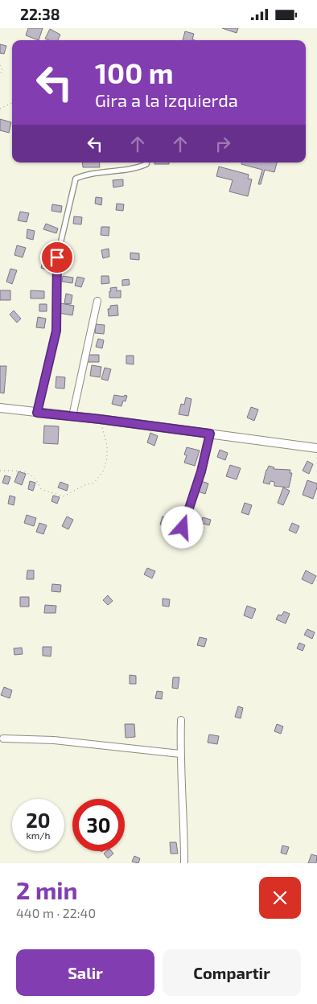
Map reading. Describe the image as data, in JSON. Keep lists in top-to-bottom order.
{
  "page": {
    "status": "22:38",
    "turn": ["100 m", "Gira a la izquierda"],
    "speed": "20 km/h",
    "limit": "30",
    "heading": ["2 min", "440 m · 22:40"],
    "buttons": ["Salir", "Compartir"]
  }
}
